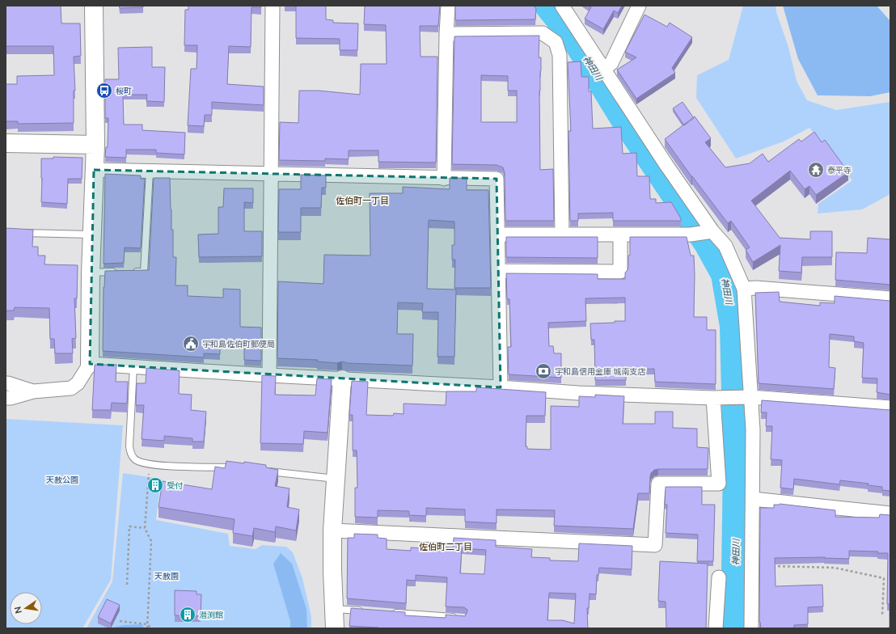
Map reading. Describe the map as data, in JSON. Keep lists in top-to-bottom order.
{
  "districts": ["佐伯町一丁目", "佐伯町二丁目"],
  "water": ["神田川"],
  "parks": ["天赦公園", "天赦園"],
  "places": {
    "bus stop": ["桜町"],
    "temple": ["泰平寺"],
    "public building": ["宇和島佐伯町郵便局"],
    "bank": ["宇和島信用金庫 城南支店"],
    "building": ["受付", "潜渕館"]
  },
  "north": "left"
}
